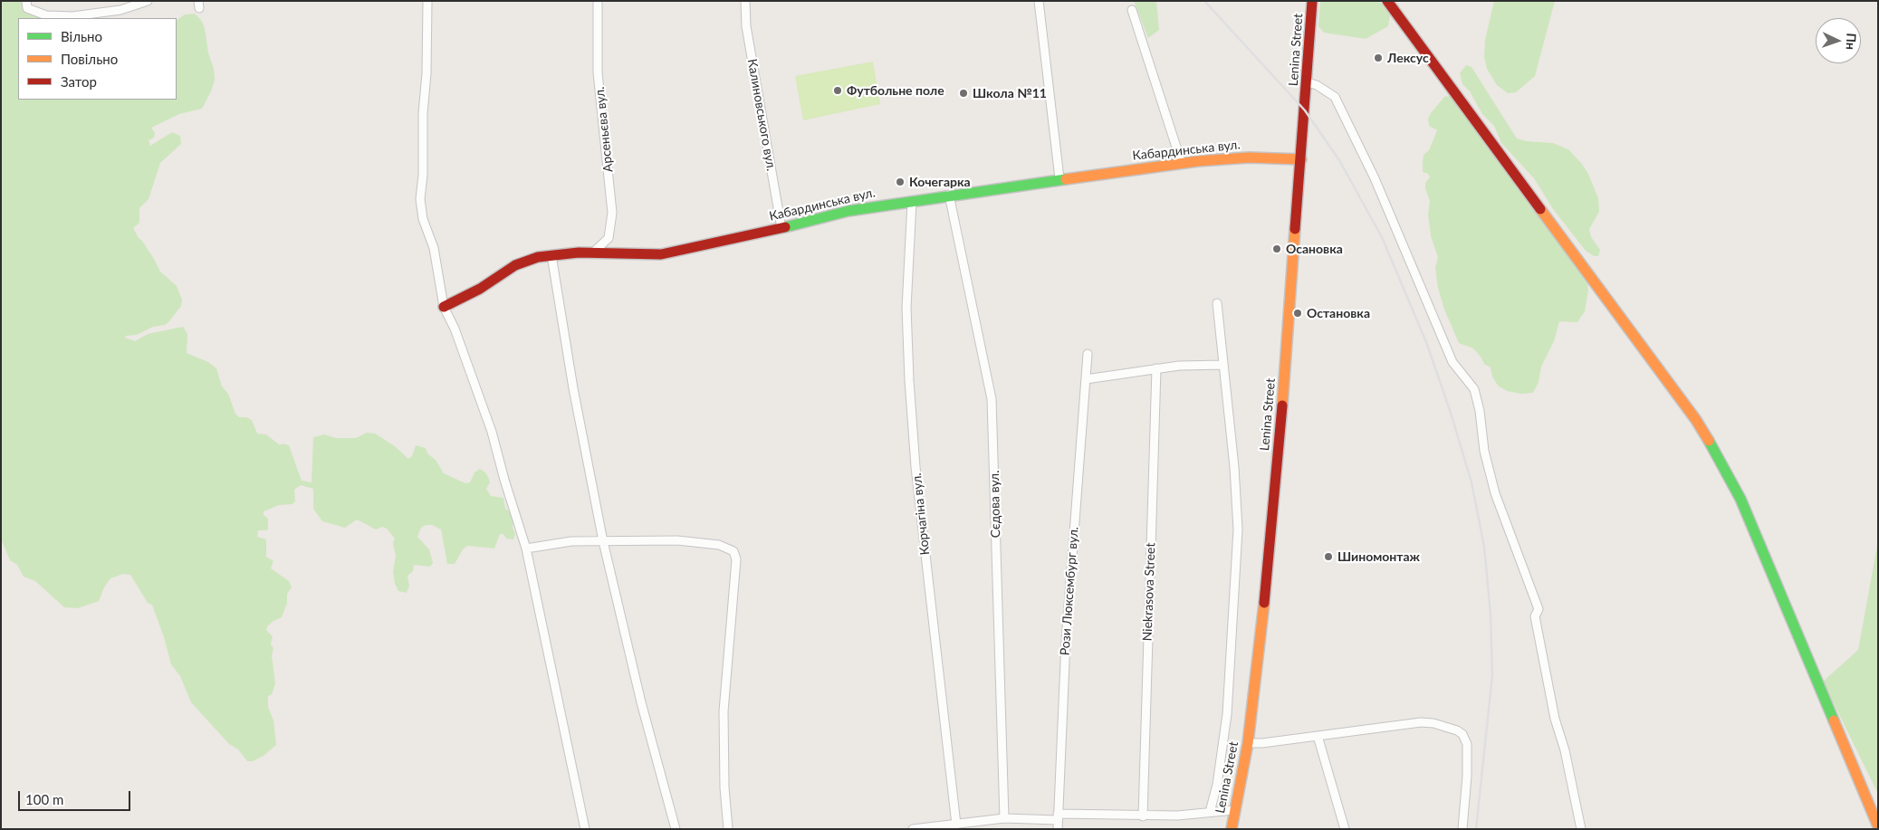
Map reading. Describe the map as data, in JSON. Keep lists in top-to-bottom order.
{
  "streets": {
    "main road": ["Lenina Street", "Кабардинська вул."],
    "street": [
      "Калиновського вул.",
      "Арсеньєва вул.",
      "Сєдова вул.",
      "Корчагіна вул.",
      "Рози Люксембург вул.",
      "Niekrasova Street"
    ]
  },
  "crossings": [
    ["Lenina Street", "Кабардинська вул."],
    ["Калиновського вул.", "Кабардинська вул."],
    ["Арсеньєва вул.", "Кабардинська вул."],
    ["Кабардинська вул.", "Сєдова вул."],
    ["Кабардинська вул.", "Корчагіна вул."]
  ],
  "places": [
    "Лексус",
    "Футбольне поле",
    "Школа №11",
    "Кочегарка",
    "Осановка",
    "Остановка",
    "Шиномонтаж"
  ],
  "legend": ["Вільно", "Повільно", "Затор"],
  "scale_bar": "100 m",
  "north": "right"
}
